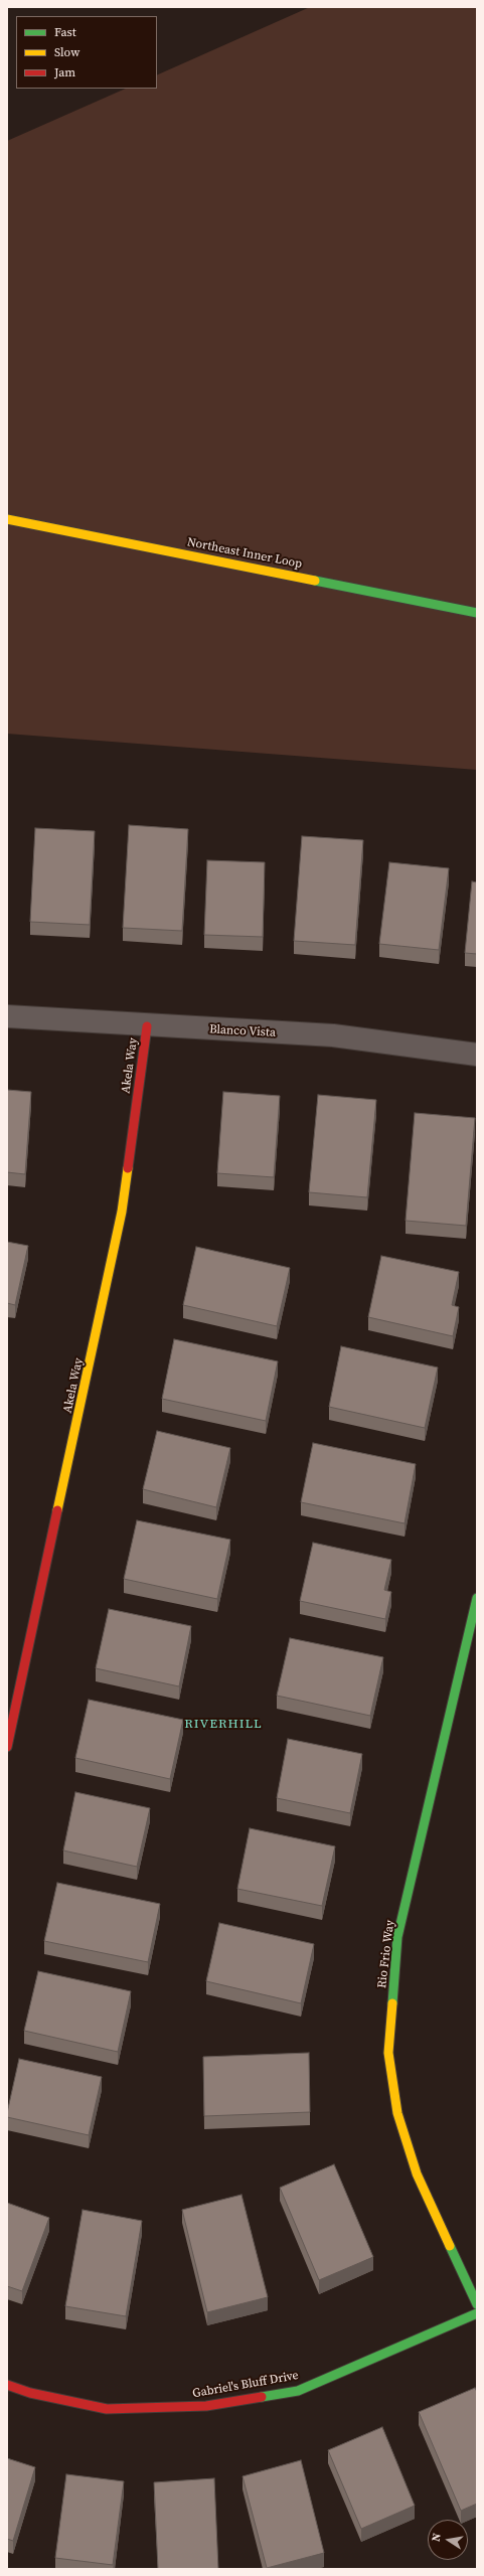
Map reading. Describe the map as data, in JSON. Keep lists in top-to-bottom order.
{
  "streets": {
    "street": [
      "Northeast Inner Loop",
      "Blanco Vista",
      "Akela Way",
      "Rio Frio Way",
      "Gabriel's Bluff Drive"
    ]
  },
  "crossings": [
    ["Blanco Vista", "Akela Way"]
  ],
  "districts": ["RIVERHILL"],
  "legend": ["Fast", "Slow", "Jam"],
  "north": "left"
}
